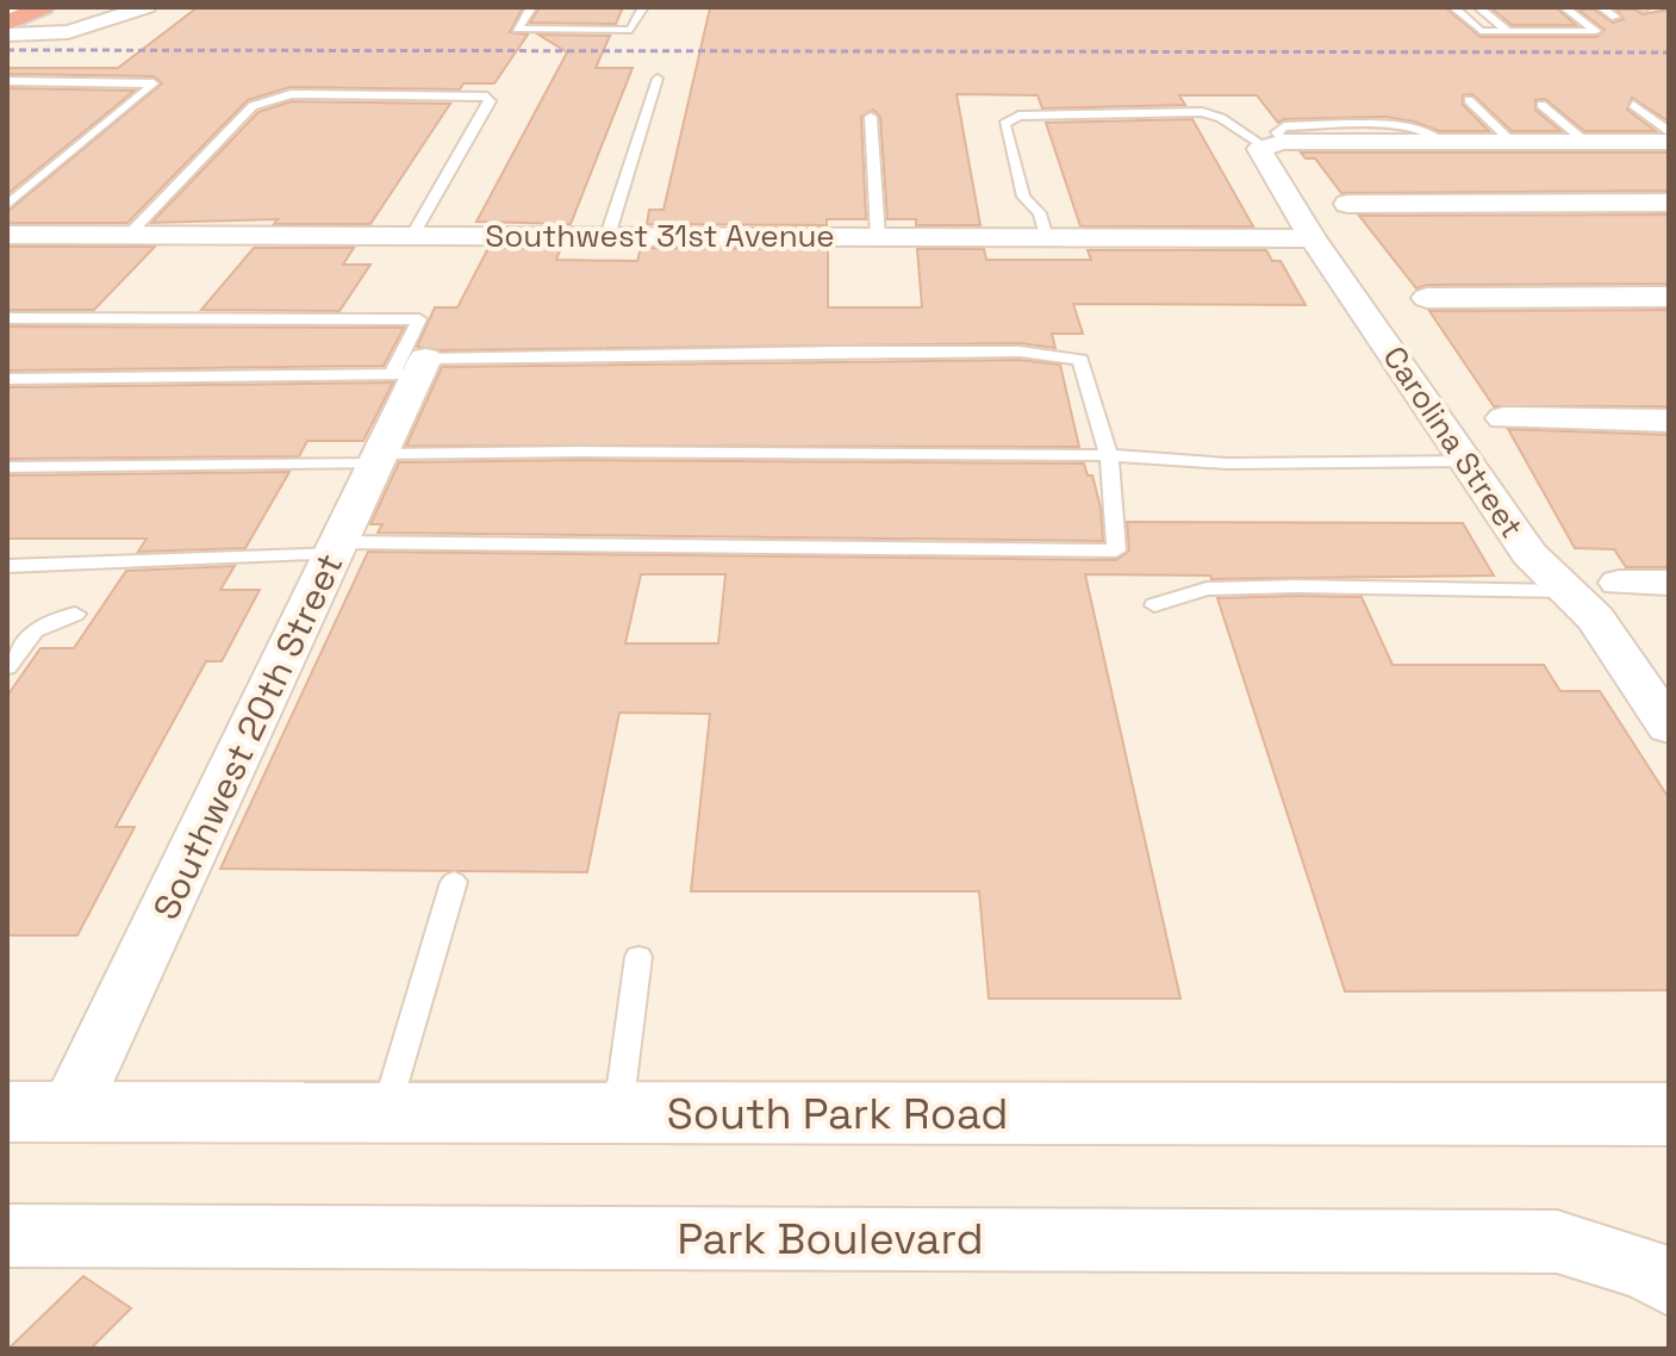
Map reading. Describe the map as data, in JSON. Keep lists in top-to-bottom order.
{
  "streets": {
    "street": [
      "Southwest 31st Avenue",
      "Carolina Street",
      "Southwest 20th Street",
      "South Park Road",
      "Park Boulevard"
    ]
  },
  "crossings": [
    ["Southwest 31st Avenue", "Carolina Street"],
    ["Southwest 20th Street", "South Park Road"]
  ]
}
